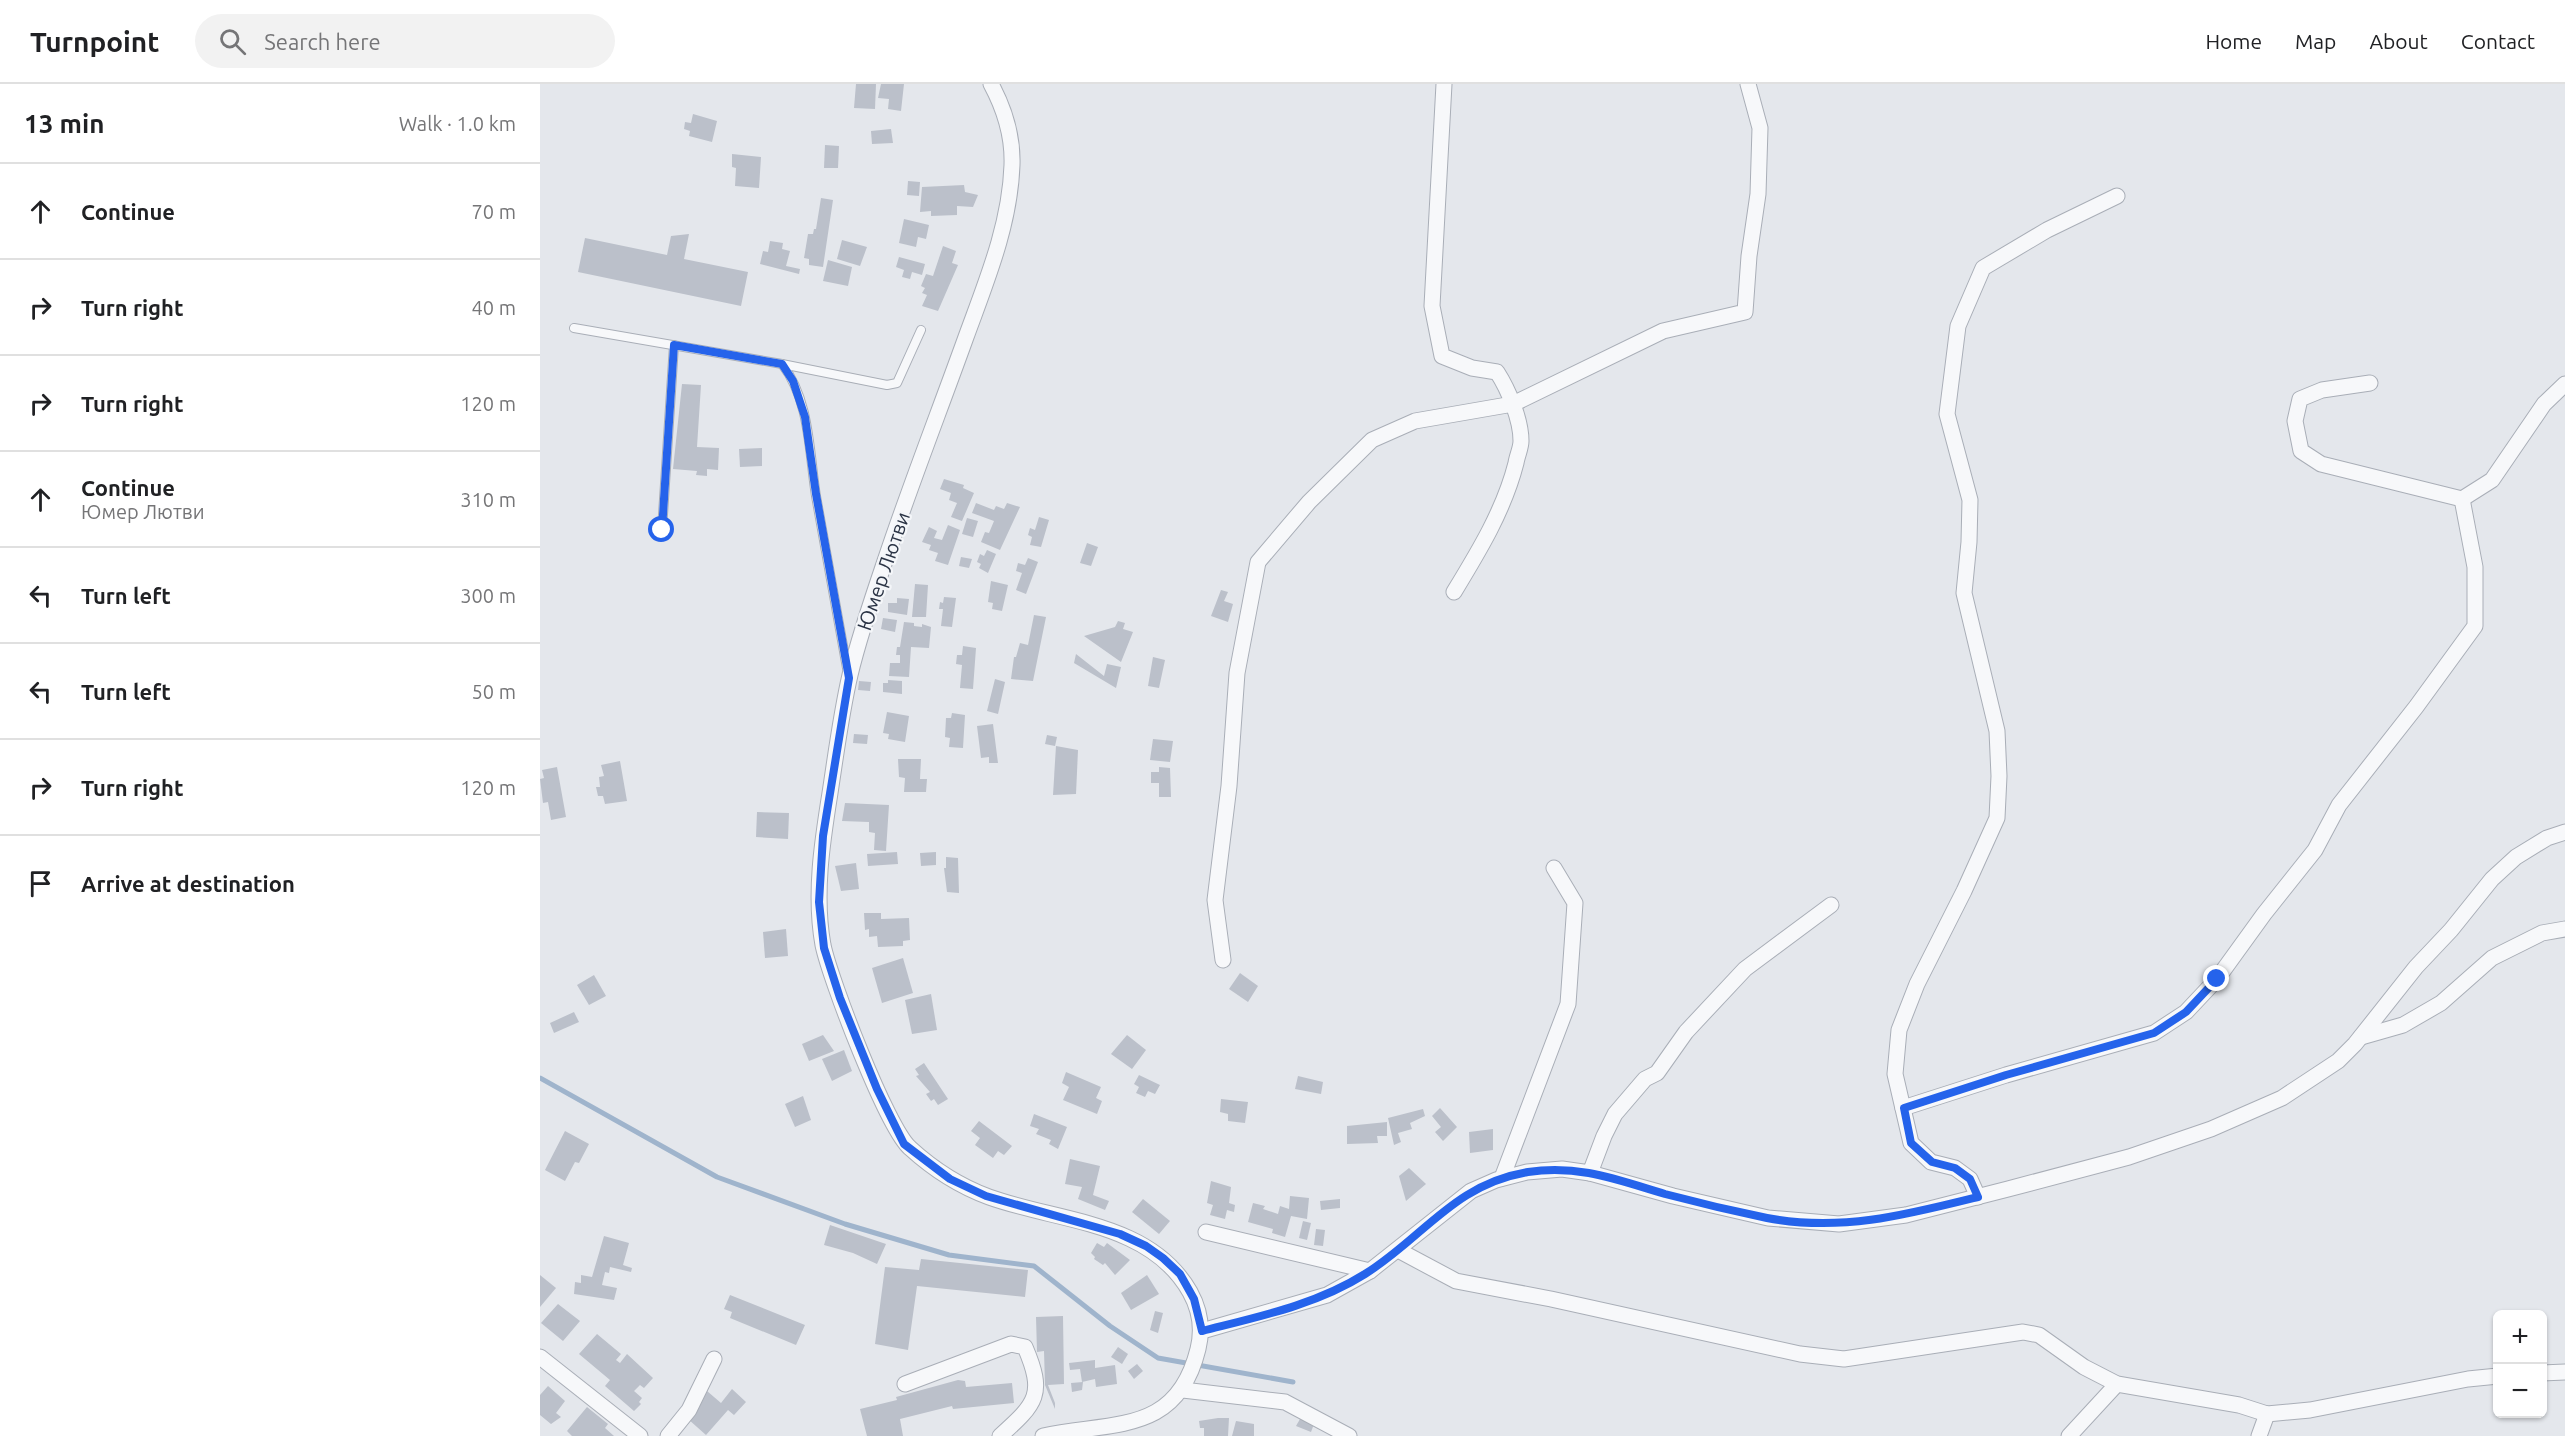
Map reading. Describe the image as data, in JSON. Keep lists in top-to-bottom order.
{
  "streets": {
    "street": ["Юмер Лютви"]
  },
  "page": {
    "header": "Turnpoint",
    "search": "Search here",
    "nav": [
      "Home",
      "Map",
      "About",
      "Contact"
    ],
    "heading": ["13 min", "Walk · 1.0 km"],
    "list": [
      ["Continue", "70 m"],
      ["Turn right", "40 m"],
      ["Turn right", "120 m"],
      ["Continue", "Юмер Лютви", "310 m"],
      ["Turn left", "300 m"],
      ["Turn left", "50 m"],
      ["Turn right", "120 m"],
      "Arrive at destination"
    ],
    "map_buttons": ["+", "−"]
  }
}
